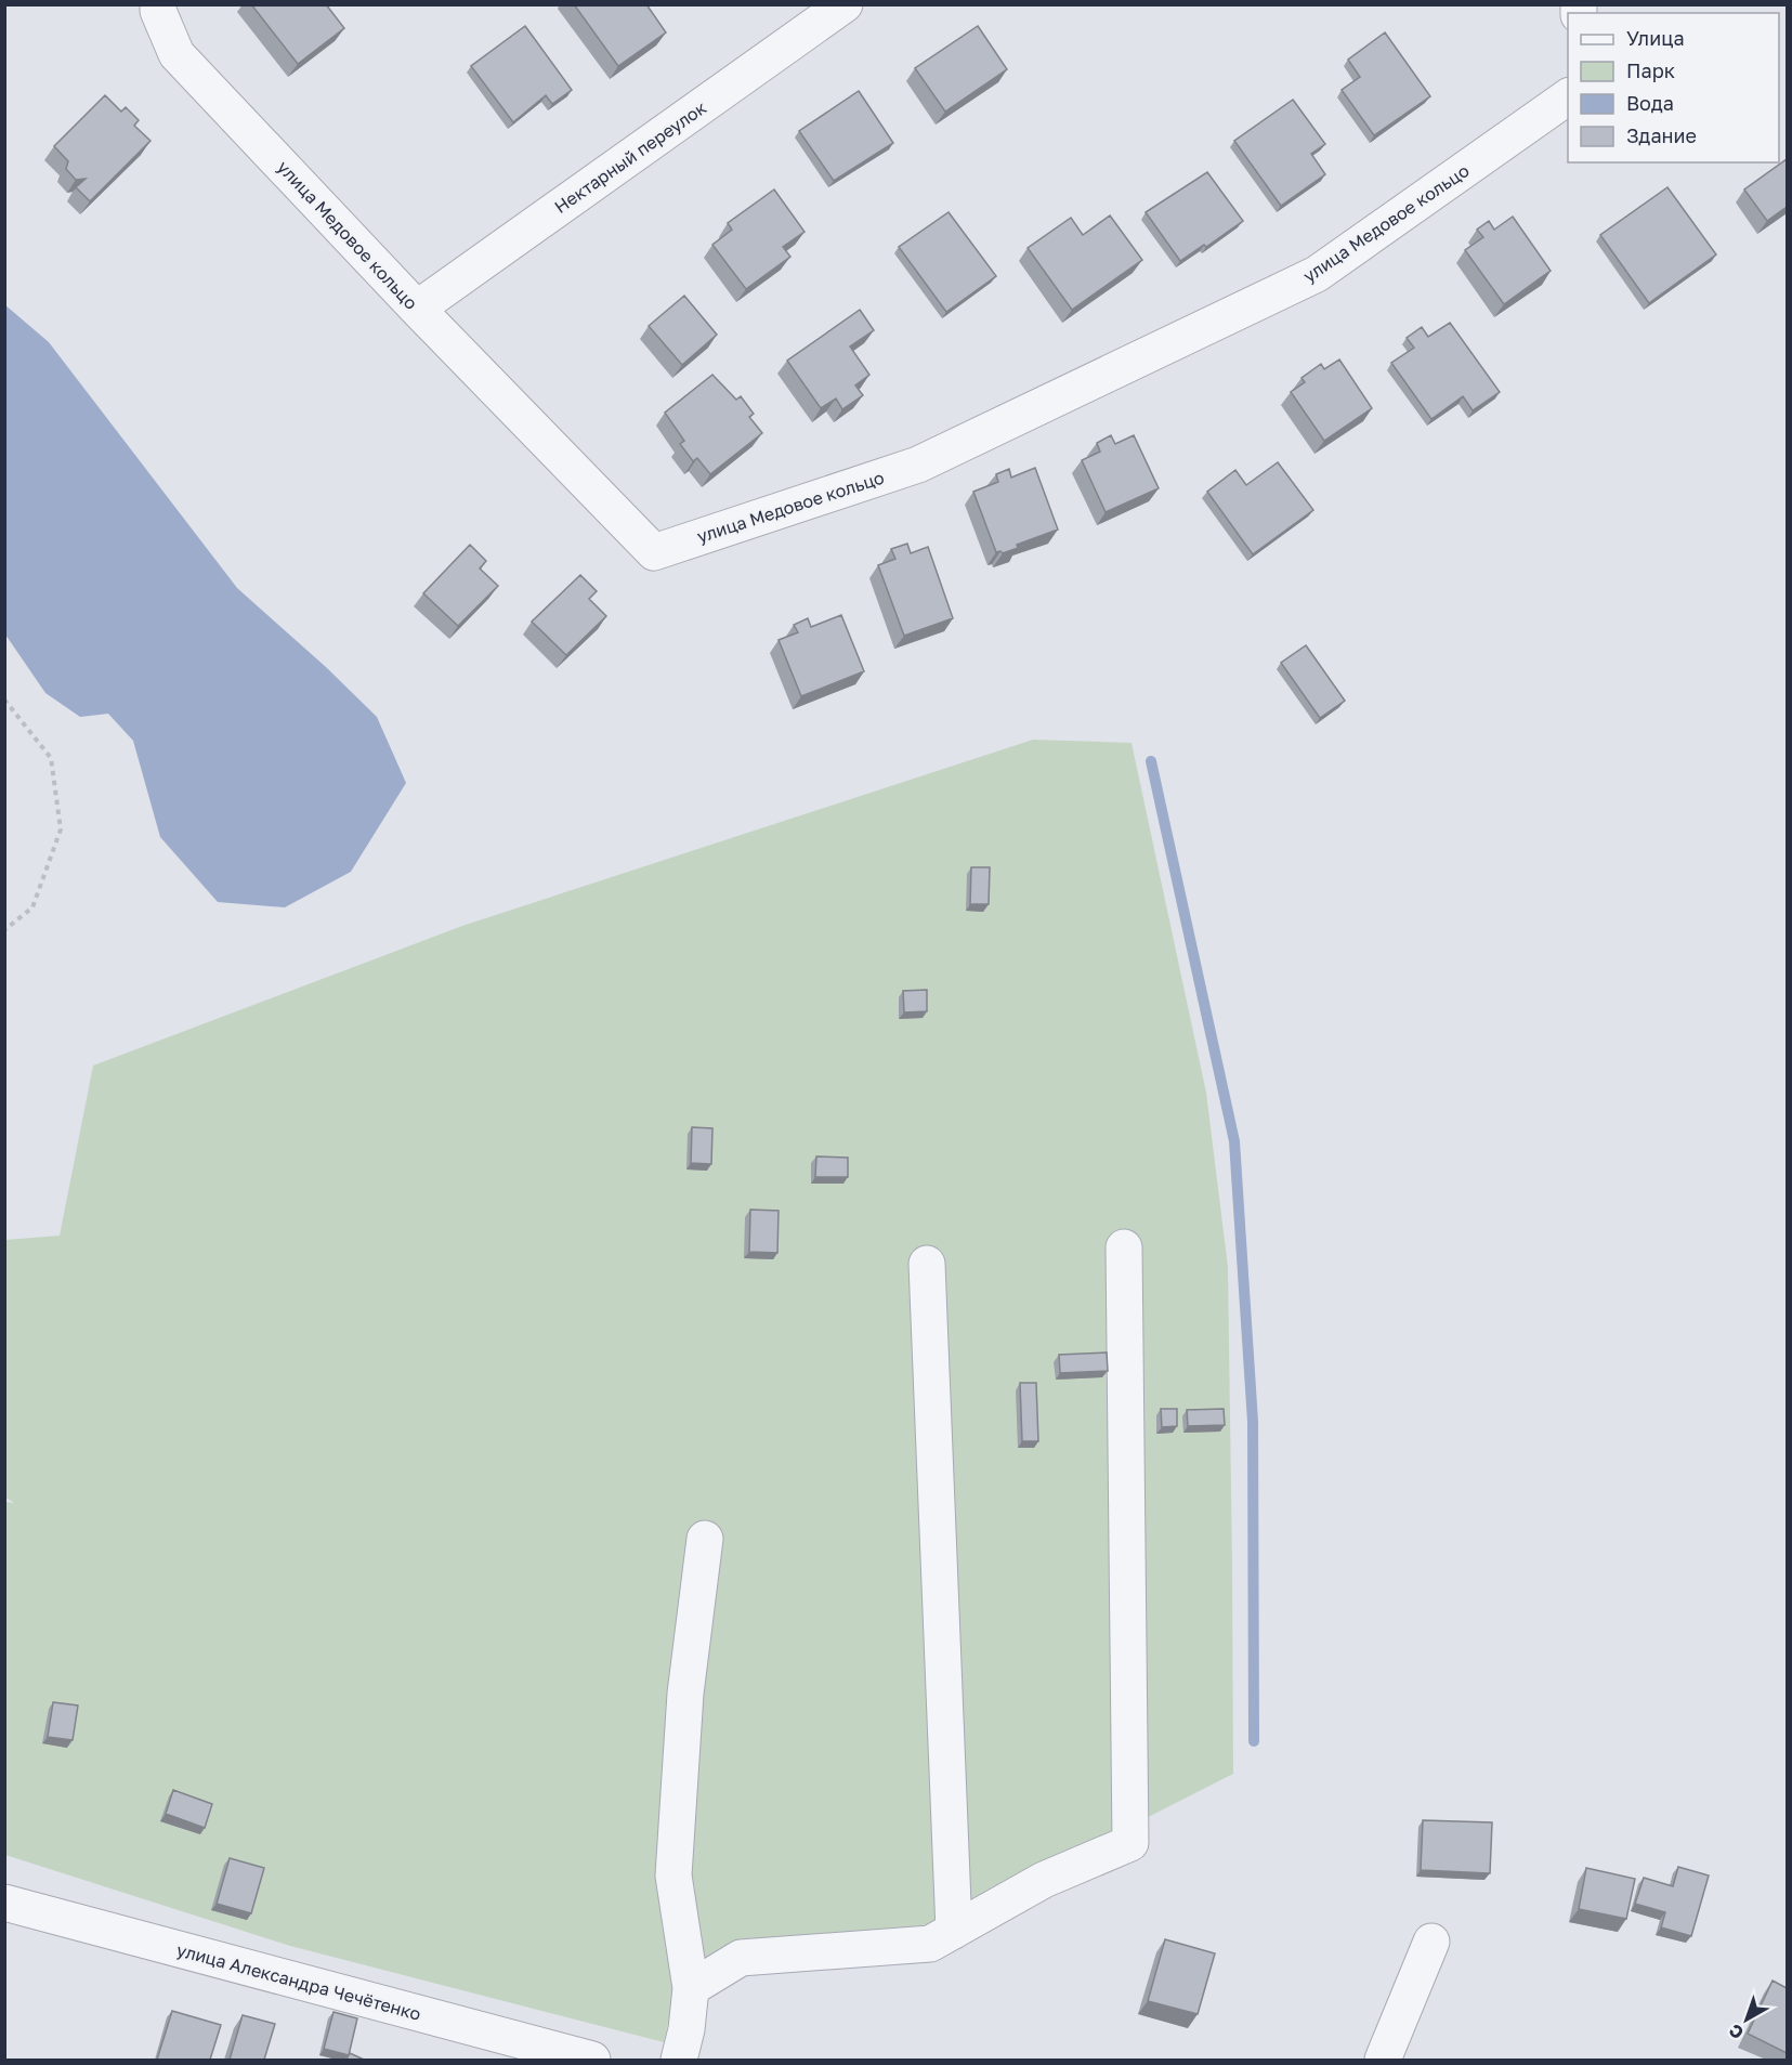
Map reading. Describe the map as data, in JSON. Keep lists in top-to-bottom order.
{
  "streets": {
    "street": ["Нектарный переулок", "улица Медовое кольцо", "улица Александра Чечётенко"]
  },
  "crossings": [
    ["Нектарный переулок", "улица Медовое кольцо"]
  ],
  "legend": [
    "Улица",
    "Парк",
    "Вода",
    "Здание"
  ],
  "north": "bottom left"
}
